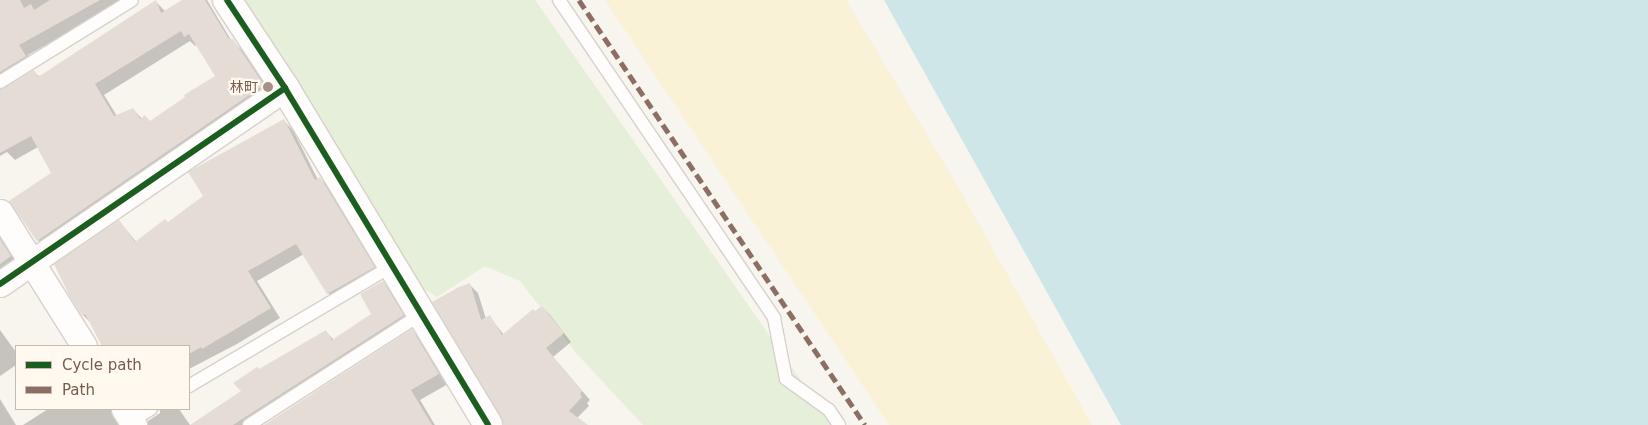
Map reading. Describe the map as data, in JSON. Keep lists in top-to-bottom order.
{
  "places": ["林町"],
  "legend": ["Cycle path", "Path"]
}
